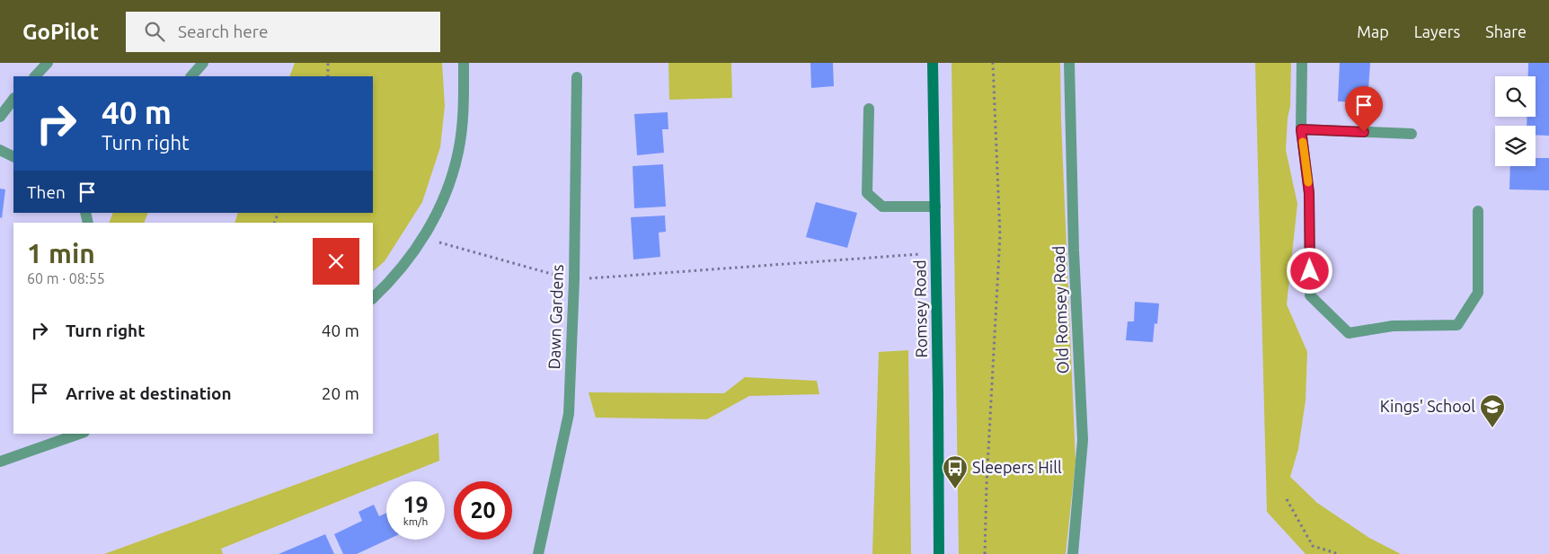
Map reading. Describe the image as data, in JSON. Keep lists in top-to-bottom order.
{
  "streets": {
    "main road": ["Romsey Road"],
    "street": ["Old Romsey Road", "Dawn Gardens"]
  },
  "places": {
    "school or university": ["Kings' School"],
    "bus stop": ["Sleepers Hill"]
  },
  "page": {
    "header": "GoPilot",
    "search": "Search here",
    "nav": ["Map", "Layers", "Share"],
    "turn": ["40 m", "Turn right"],
    "then": "Then",
    "heading": ["1 min", "60 m · 08:55"],
    "list": [
      {
        "name": "Turn right",
        "value": "40 m"
      },
      {
        "name": "Arrive at destination",
        "value": "20 m"
      }
    ],
    "speed": "19 km/h",
    "limit": "20"
  }
}
